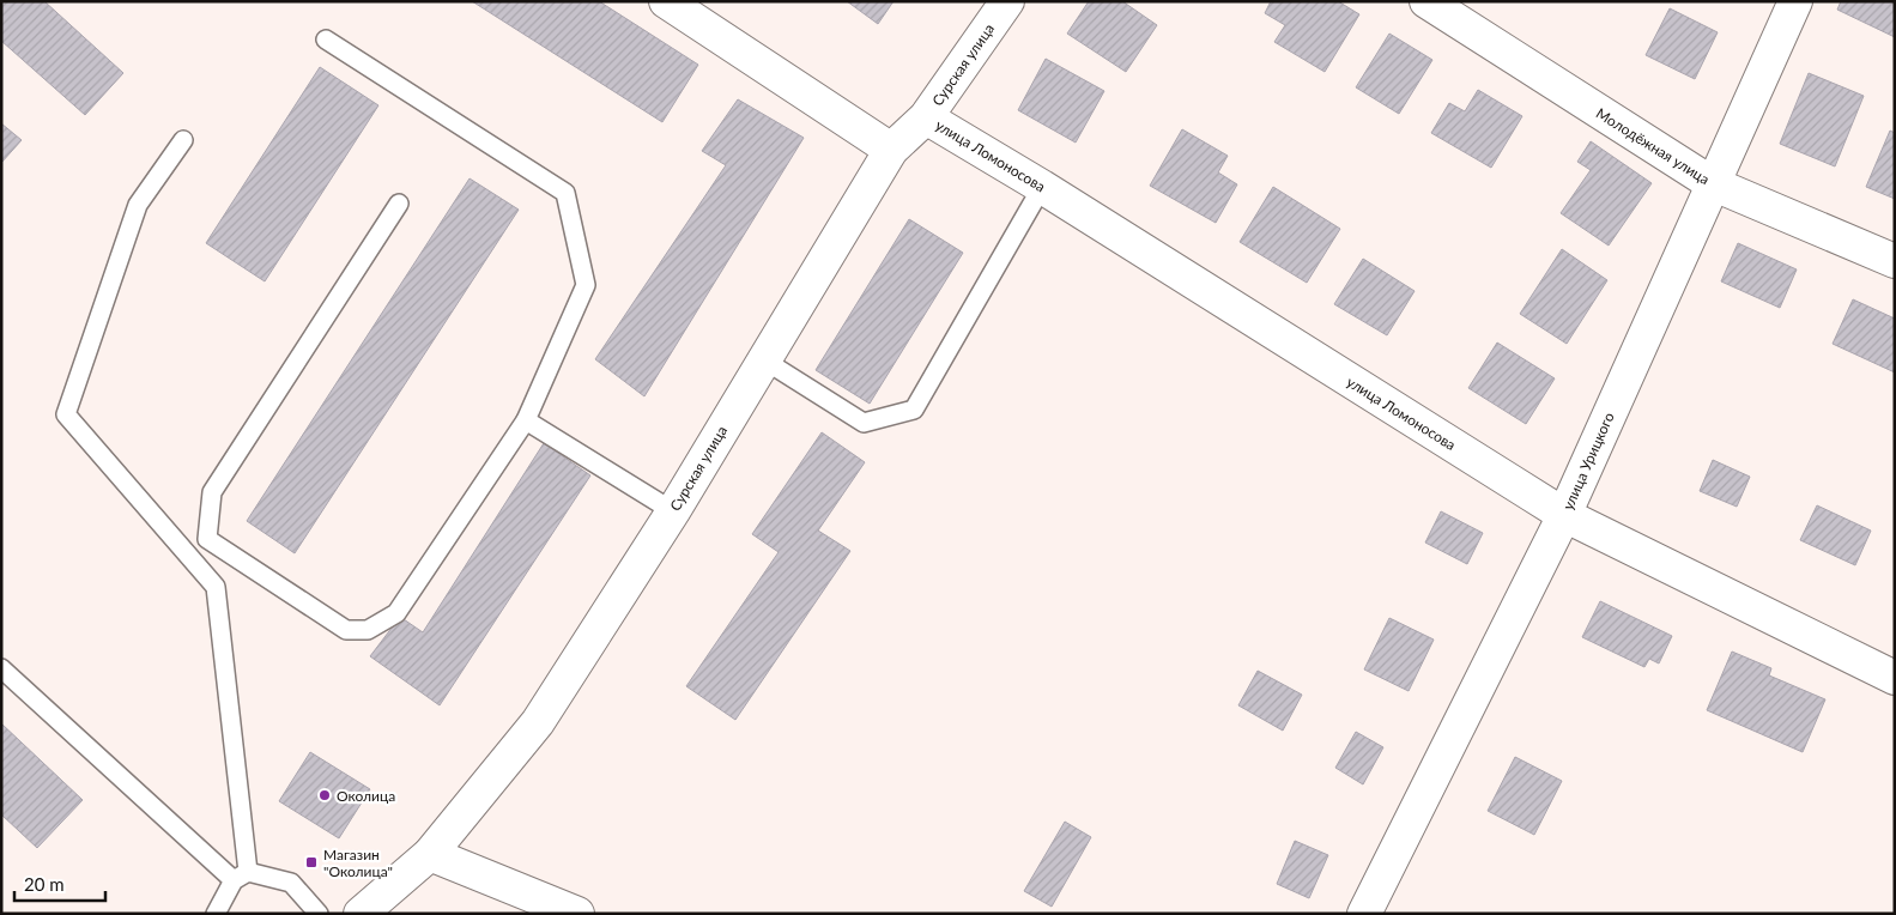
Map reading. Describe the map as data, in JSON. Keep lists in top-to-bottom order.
{
  "streets": {
    "street": [
      "Сурская улица",
      "Молодёжная улица",
      "улица Ломоносова",
      "улица Урицкого"
    ]
  },
  "crossings": [
    ["Сурская улица", "улица Ломоносова"],
    ["Молодёжная улица", "улица Урицкого"],
    ["улица Ломоносова", "улица Урицкого"]
  ],
  "places": {
    "other": ["Околица"],
    "transit": ["Магазин \"Околица\""]
  },
  "scale_bar": "20 m"
}
